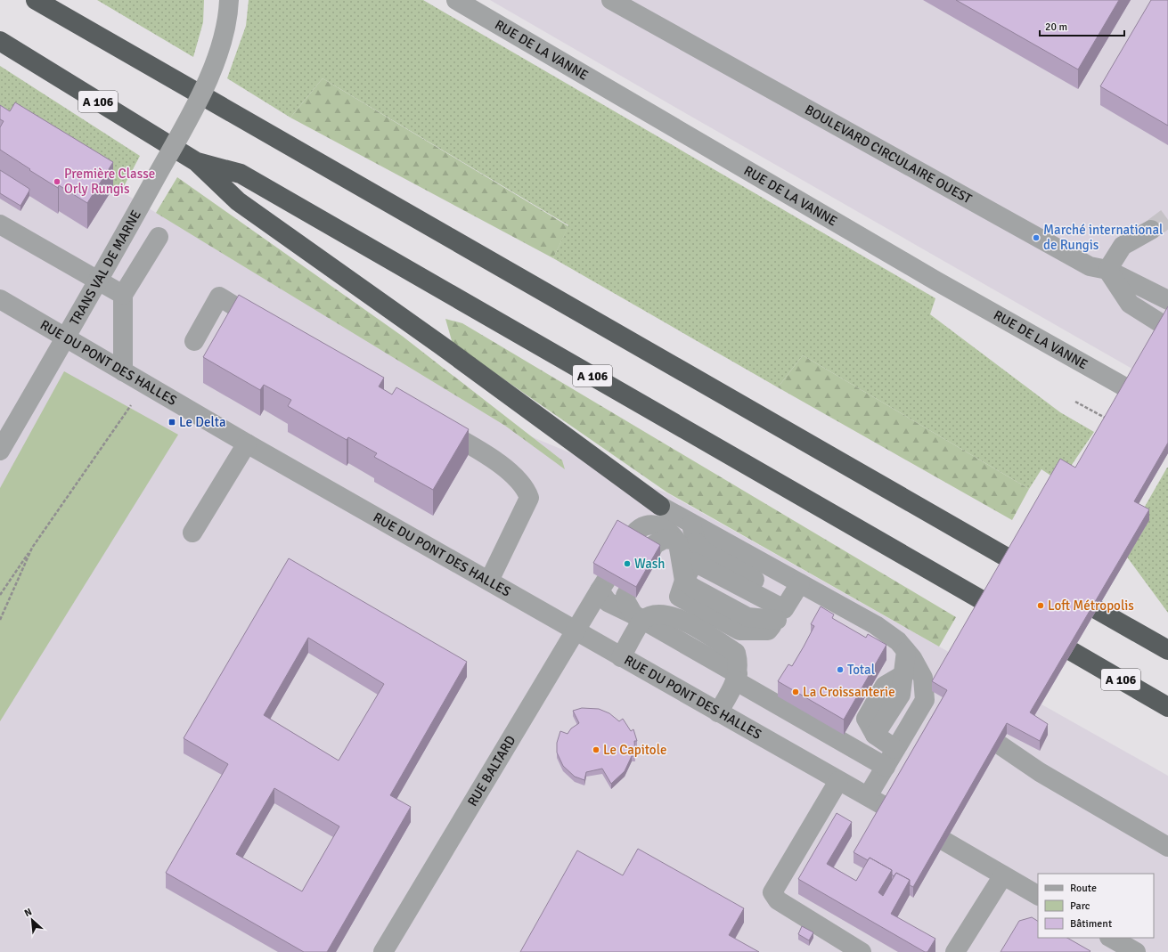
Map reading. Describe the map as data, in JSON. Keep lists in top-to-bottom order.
{
  "streets": {
    "highway": ["A 106"],
    "street": [
      "RUE DE LA VANNE",
      "BOULEVARD CIRCULAIRE OUEST",
      "TRANS VAL DE MARNE",
      "RUE DU PONT DES HALLES",
      "RUE BALTARD"
    ]
  },
  "crossings": [
    ["RUE DU PONT DES HALLES", "RUE BALTARD"]
  ],
  "places": {
    "other": [
      "Première Classe Orly Rungis",
      "Marché international de Rungis",
      "Wash",
      "Loft Métropolis",
      "Total",
      "La Croissanterie",
      "Le Capitole"
    ],
    "transit": ["Le Delta"]
  },
  "legend": ["Route", "Parc", "Bâtiment"],
  "scale_bar": "20 m",
  "north": "top left"
}
